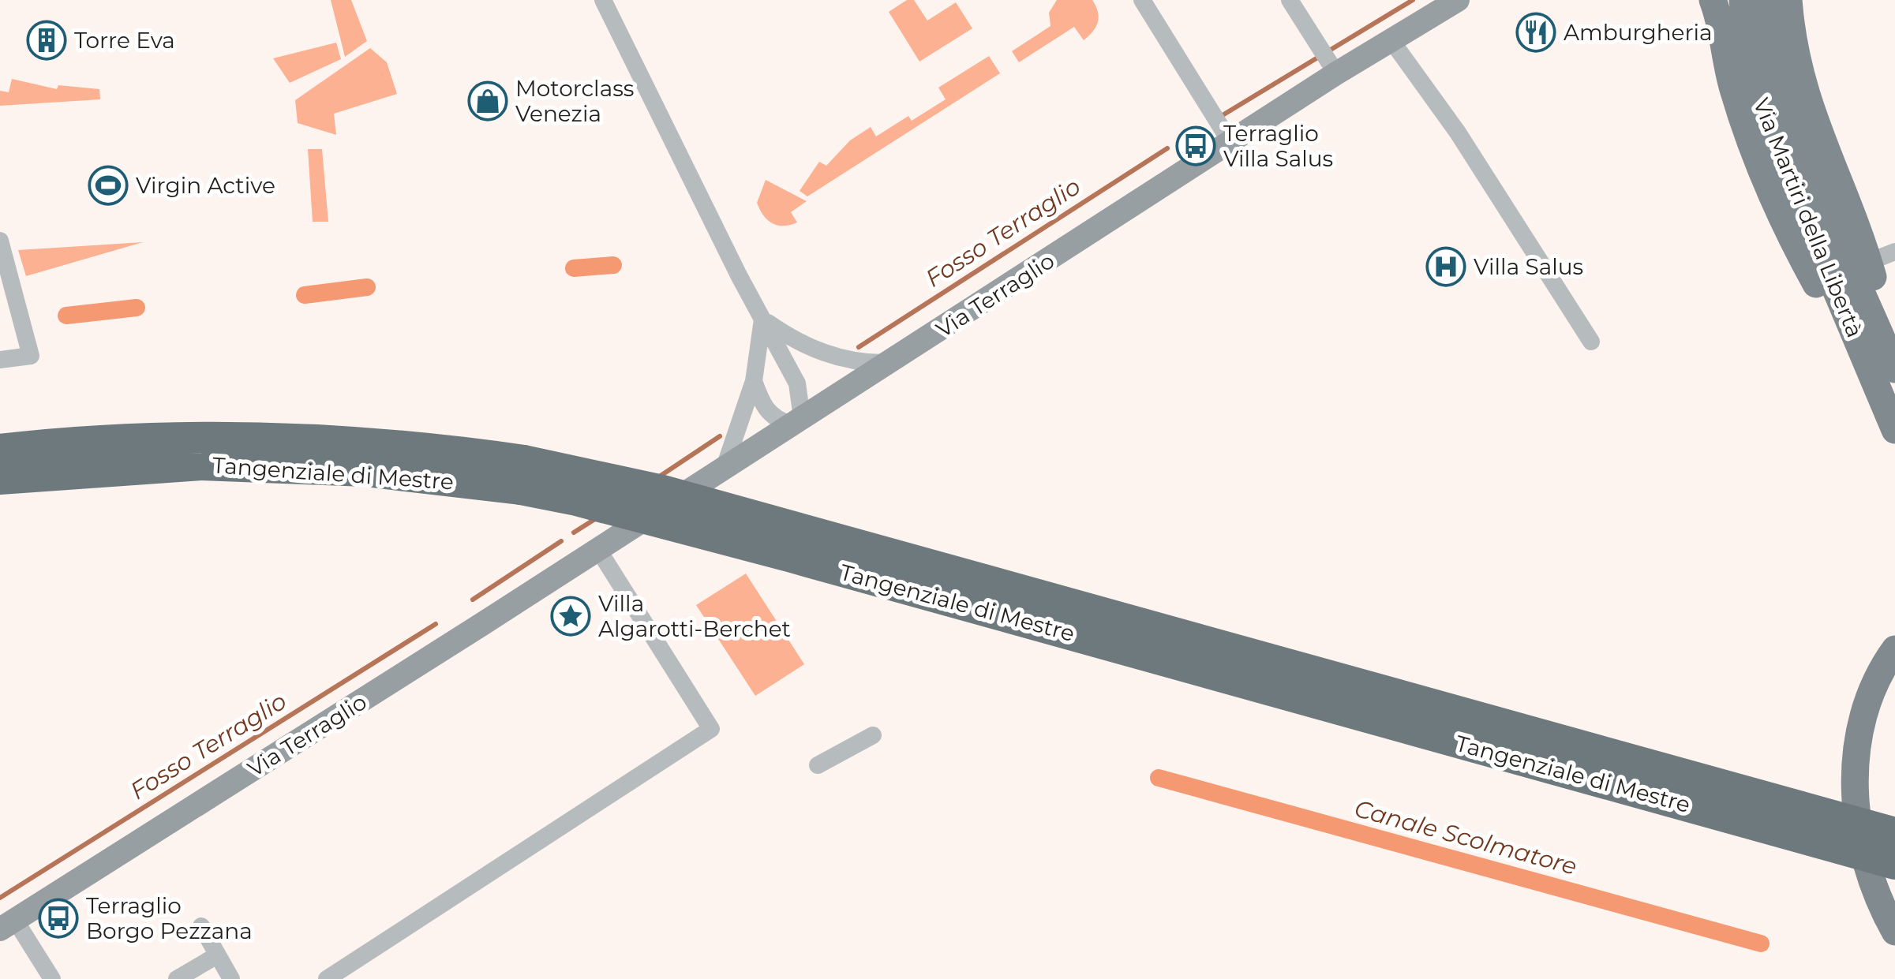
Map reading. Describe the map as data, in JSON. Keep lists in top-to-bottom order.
{
  "streets": {
    "highway": ["Tangenziale di Mestre"],
    "main road": ["Via Martiri della Libertà", "Via Terraglio"]
  },
  "water": ["Fosso Terraglio", "Canale Scolmatore"],
  "places": {
    "restaurant": ["Amburgheria"],
    "building": ["Torre Eva"],
    "shop": ["Motorclass Venezia"],
    "bus stop": ["Terraglio Villa Salus", "Terraglio Borgo Pezzana"],
    "sports": ["Virgin Active"],
    "hospital": ["Villa Salus"],
    "place": ["Villa Algarotti-Berchet"]
  }
}
